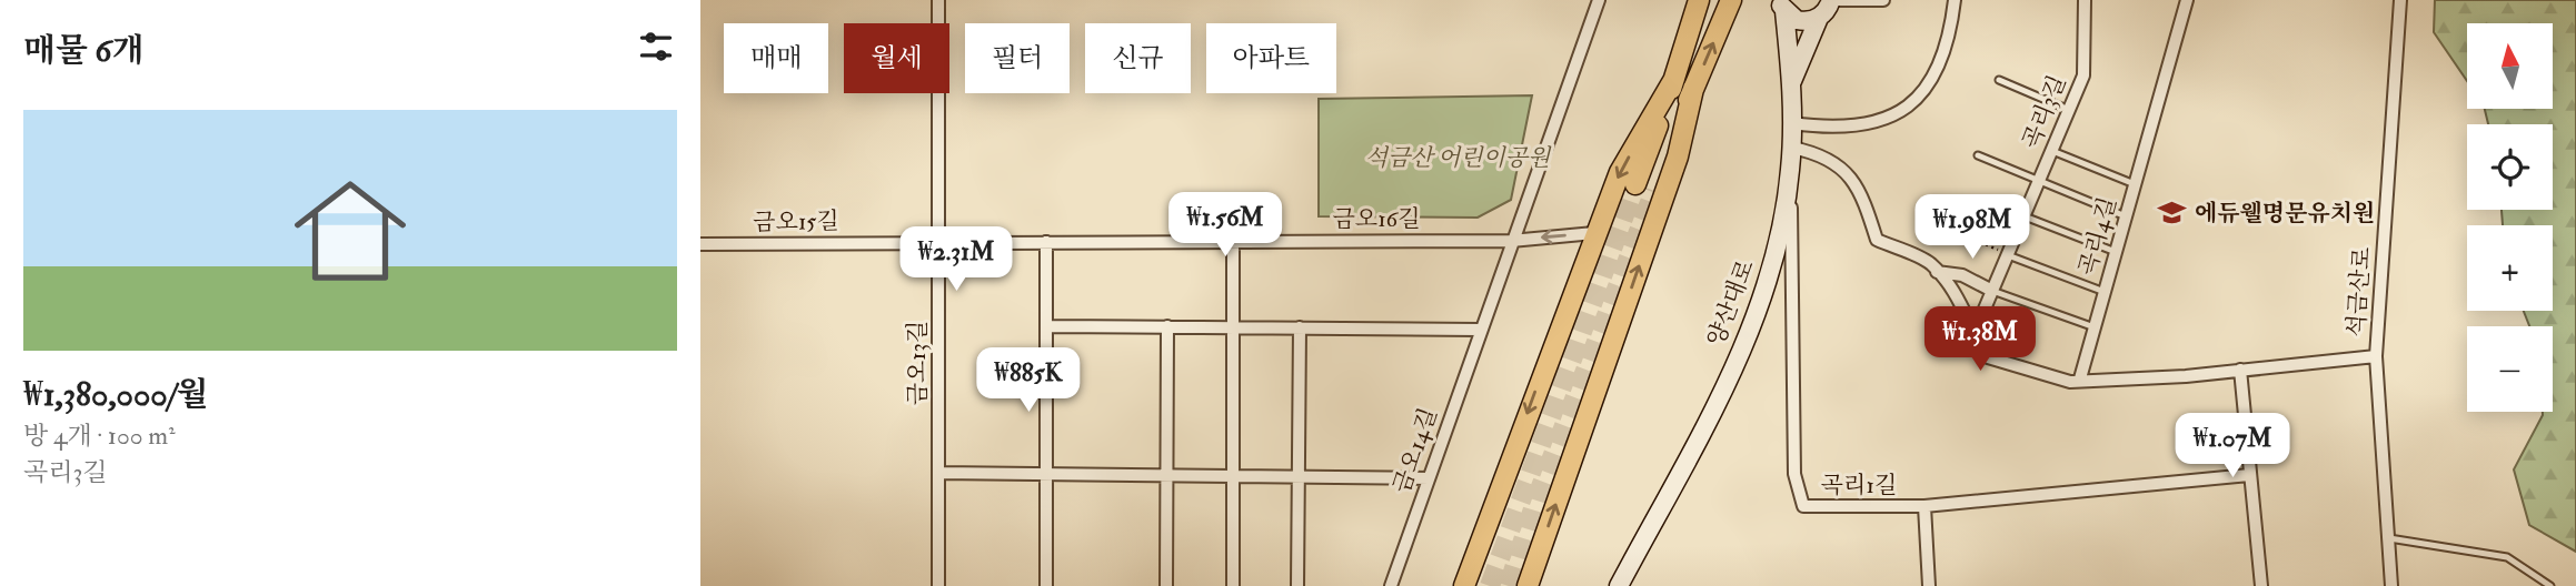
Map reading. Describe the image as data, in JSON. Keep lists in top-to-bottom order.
{
  "streets": {
    "main road": ["양산대로"],
    "street": [
      "곡리3길",
      "금오16길",
      "금오15길",
      "곡리4길",
      "석금산로",
      "금오13길",
      "금오14길",
      "곡리1길"
    ]
  },
  "crossings": [
    ["금오16길", "금오15길"],
    ["금오16길", "금오13길"],
    ["금오16길", "금오14길"],
    ["금오15길", "금오13길"],
    ["양산대로", "곡리1길"]
  ],
  "parks": ["석금산 어린이공원"],
  "places": {
    "school or university": ["에듀웰명문유치원"]
  },
  "north": "top",
  "page": {
    "heading": "매물 6개",
    "map_buttons": ["+", "−"],
    "chip": [
      "매매",
      "월세",
      "필터",
      "신규",
      "아파트"
    ],
    "list": [
      {
        "name": "₩1,380,000/월",
        "note": "방 4개 · 100 m² · 곡리3길"
      }
    ],
    "price": [
      "₩1.56M",
      "₩1.98M",
      "₩2.31M",
      "₩1.38M",
      "₩885K",
      "₩1.07M"
    ]
  }
}
